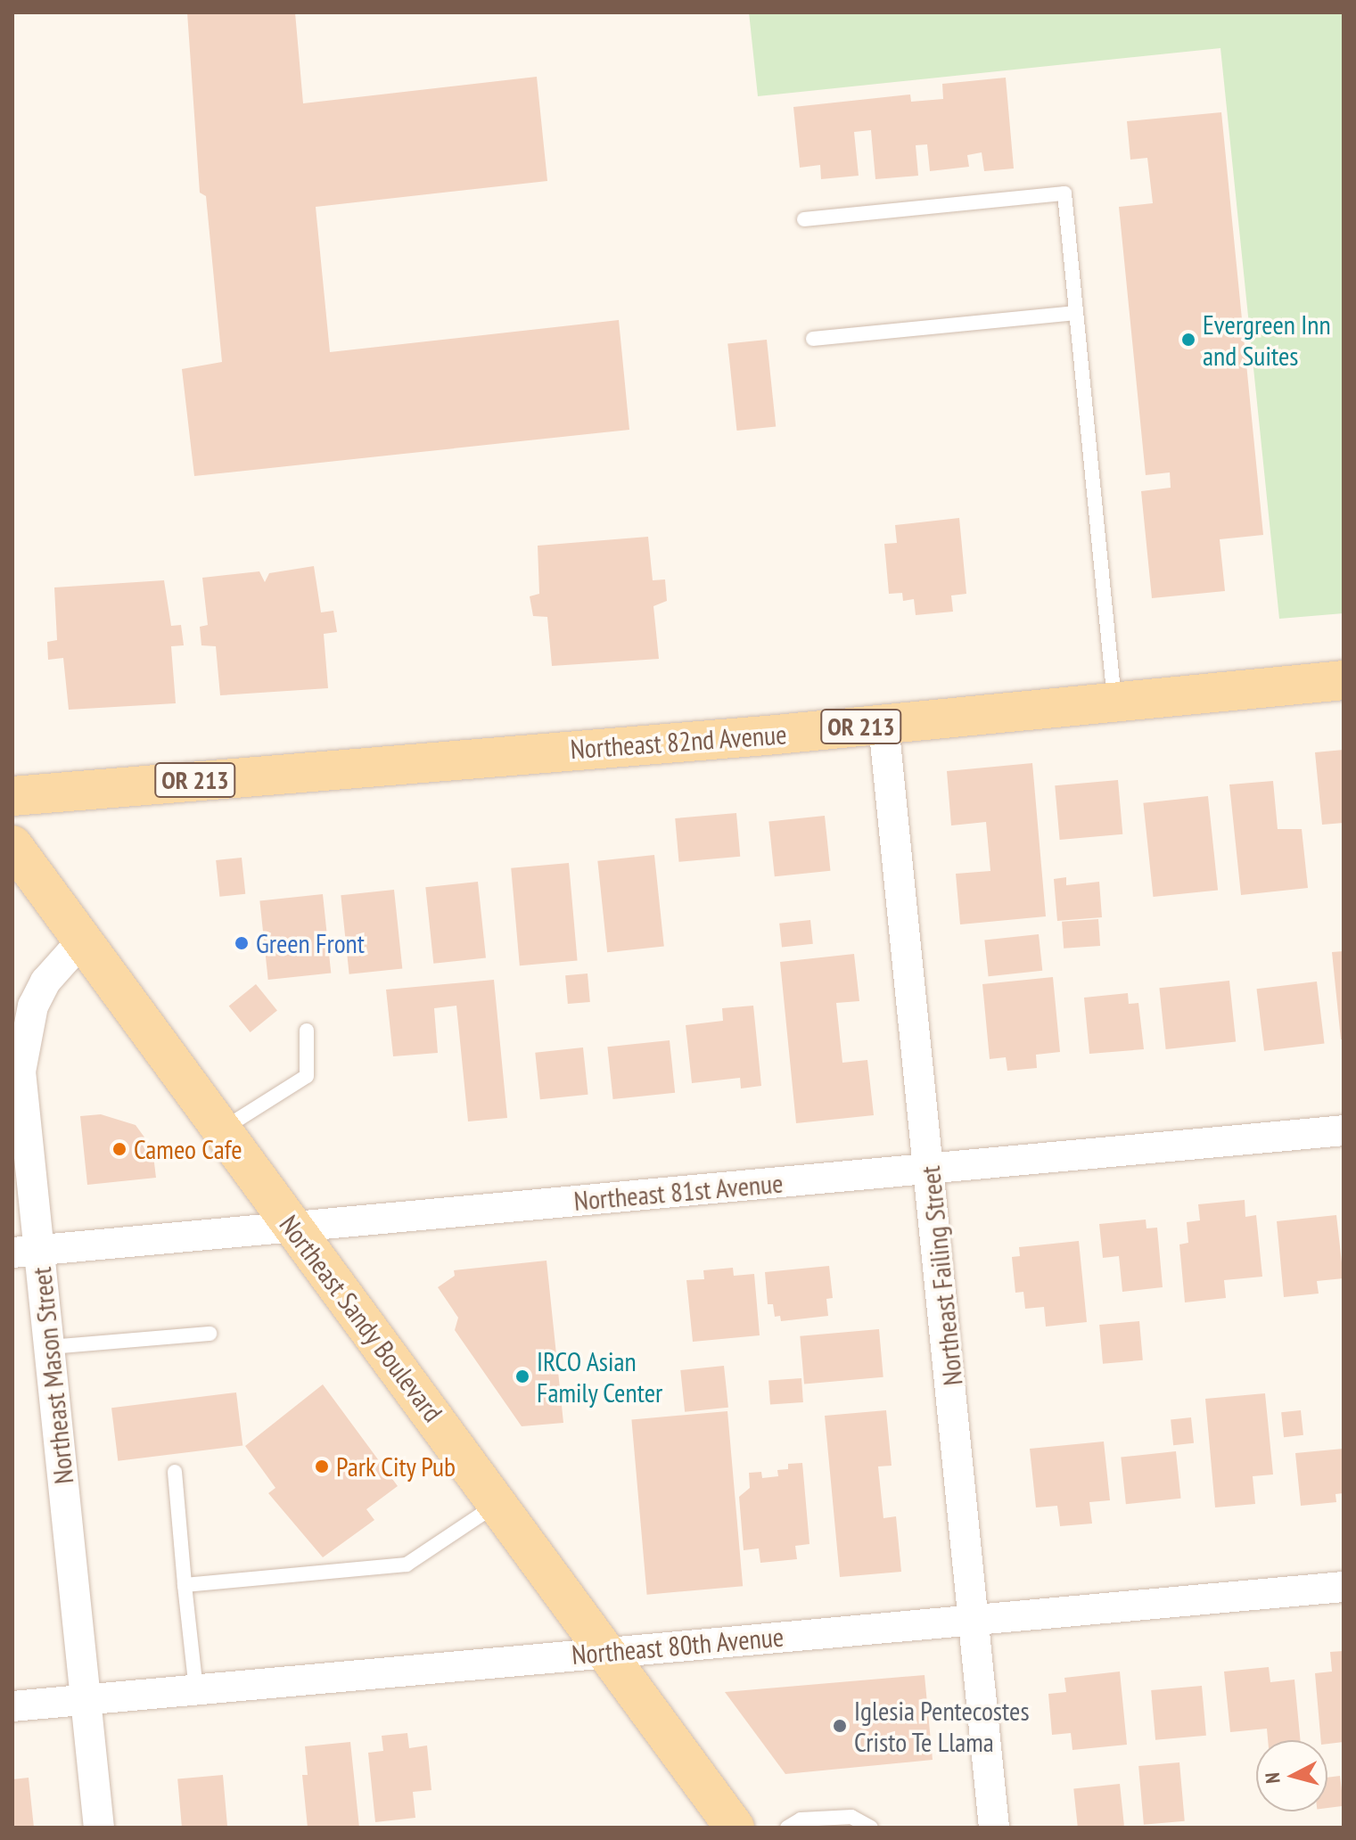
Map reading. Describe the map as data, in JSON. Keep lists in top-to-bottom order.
{
  "streets": {
    "main road": ["OR 213", "Northeast 82nd Avenue", "Northeast Sandy Boulevard"],
    "street": [
      "Northeast 81st Avenue",
      "Northeast Failing Street",
      "Northeast Mason Street",
      "Northeast 80th Avenue"
    ]
  },
  "crossings": [
    ["Northeast 82nd Avenue", "Northeast Failing Street"],
    ["Northeast 81st Avenue", "Northeast Failing Street"],
    ["Northeast 81st Avenue", "Northeast Sandy Boulevard"],
    ["Northeast 81st Avenue", "Northeast Mason Street"],
    ["Northeast Failing Street", "Northeast 80th Avenue"],
    ["Northeast Sandy Boulevard", "Northeast Mason Street"],
    ["Northeast Sandy Boulevard", "Northeast 80th Avenue"],
    ["Northeast Mason Street", "Northeast 80th Avenue"]
  ],
  "places": [
    "Evergreen Inn and Suites",
    "Green Front",
    "Cameo Cafe",
    "IRCO Asian Family Center",
    "Park City Pub",
    "Iglesia Pentecostes Cristo Te Llama"
  ],
  "north": "left"
}
